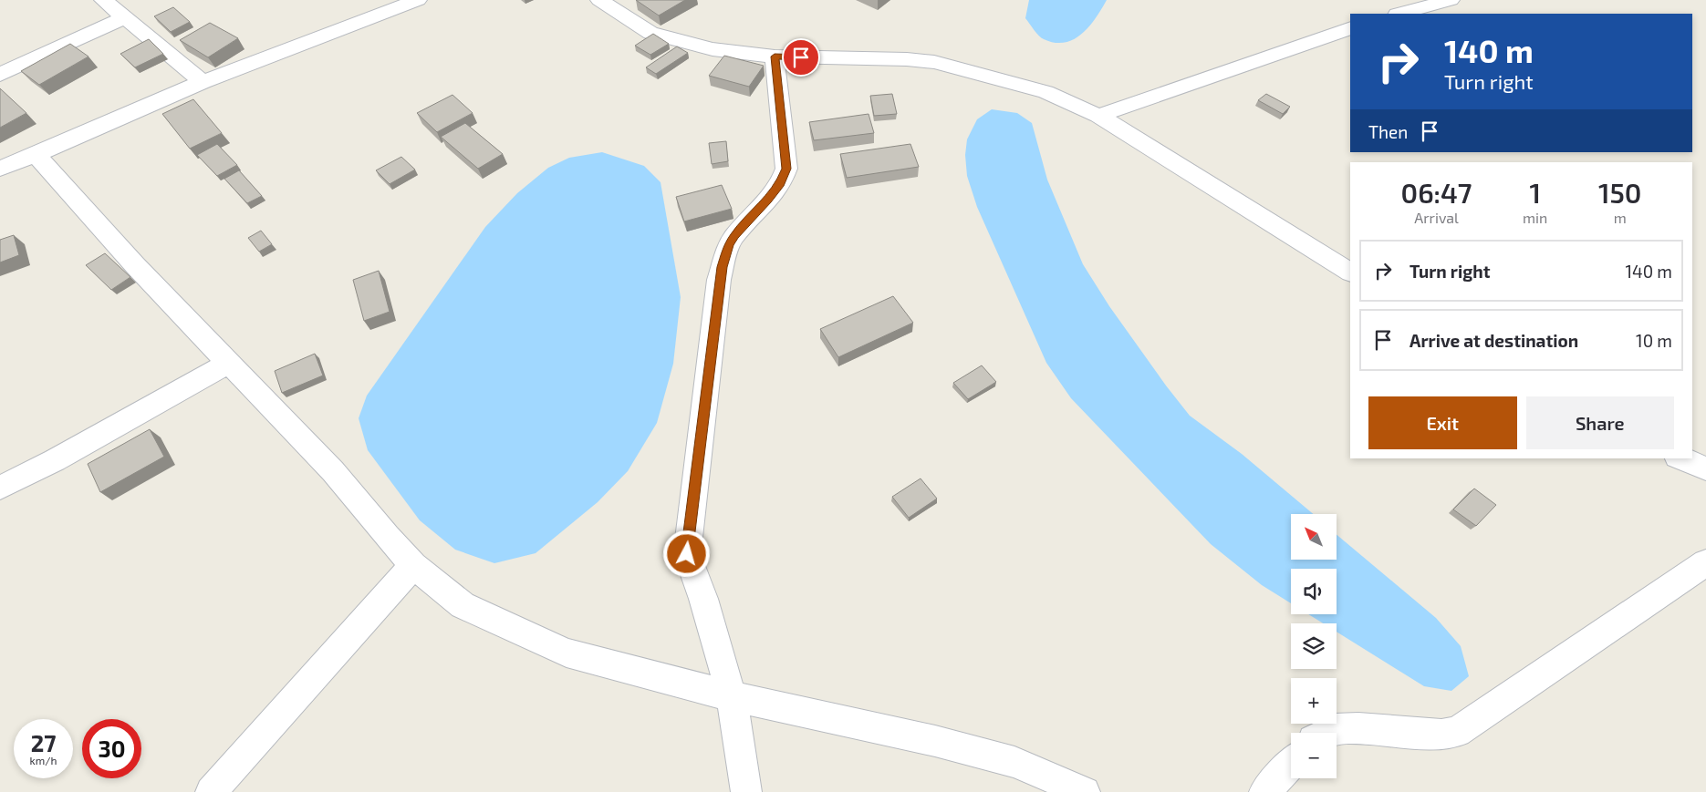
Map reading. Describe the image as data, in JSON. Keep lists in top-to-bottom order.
{
  "north": "top left",
  "page": {
    "turn": ["140 m", "Turn right"],
    "then": "Then",
    "eta": [
      "06:47",
      "Arrival",
      "1",
      "min",
      "150",
      "m"
    ],
    "list": [
      {
        "name": "Turn right",
        "value": "140 m"
      },
      {
        "name": "Arrive at destination",
        "value": "10 m"
      }
    ],
    "buttons": ["Exit", "Share"],
    "map_buttons": ["+", "−"],
    "speed": "27 km/h",
    "limit": "30"
  }
}
